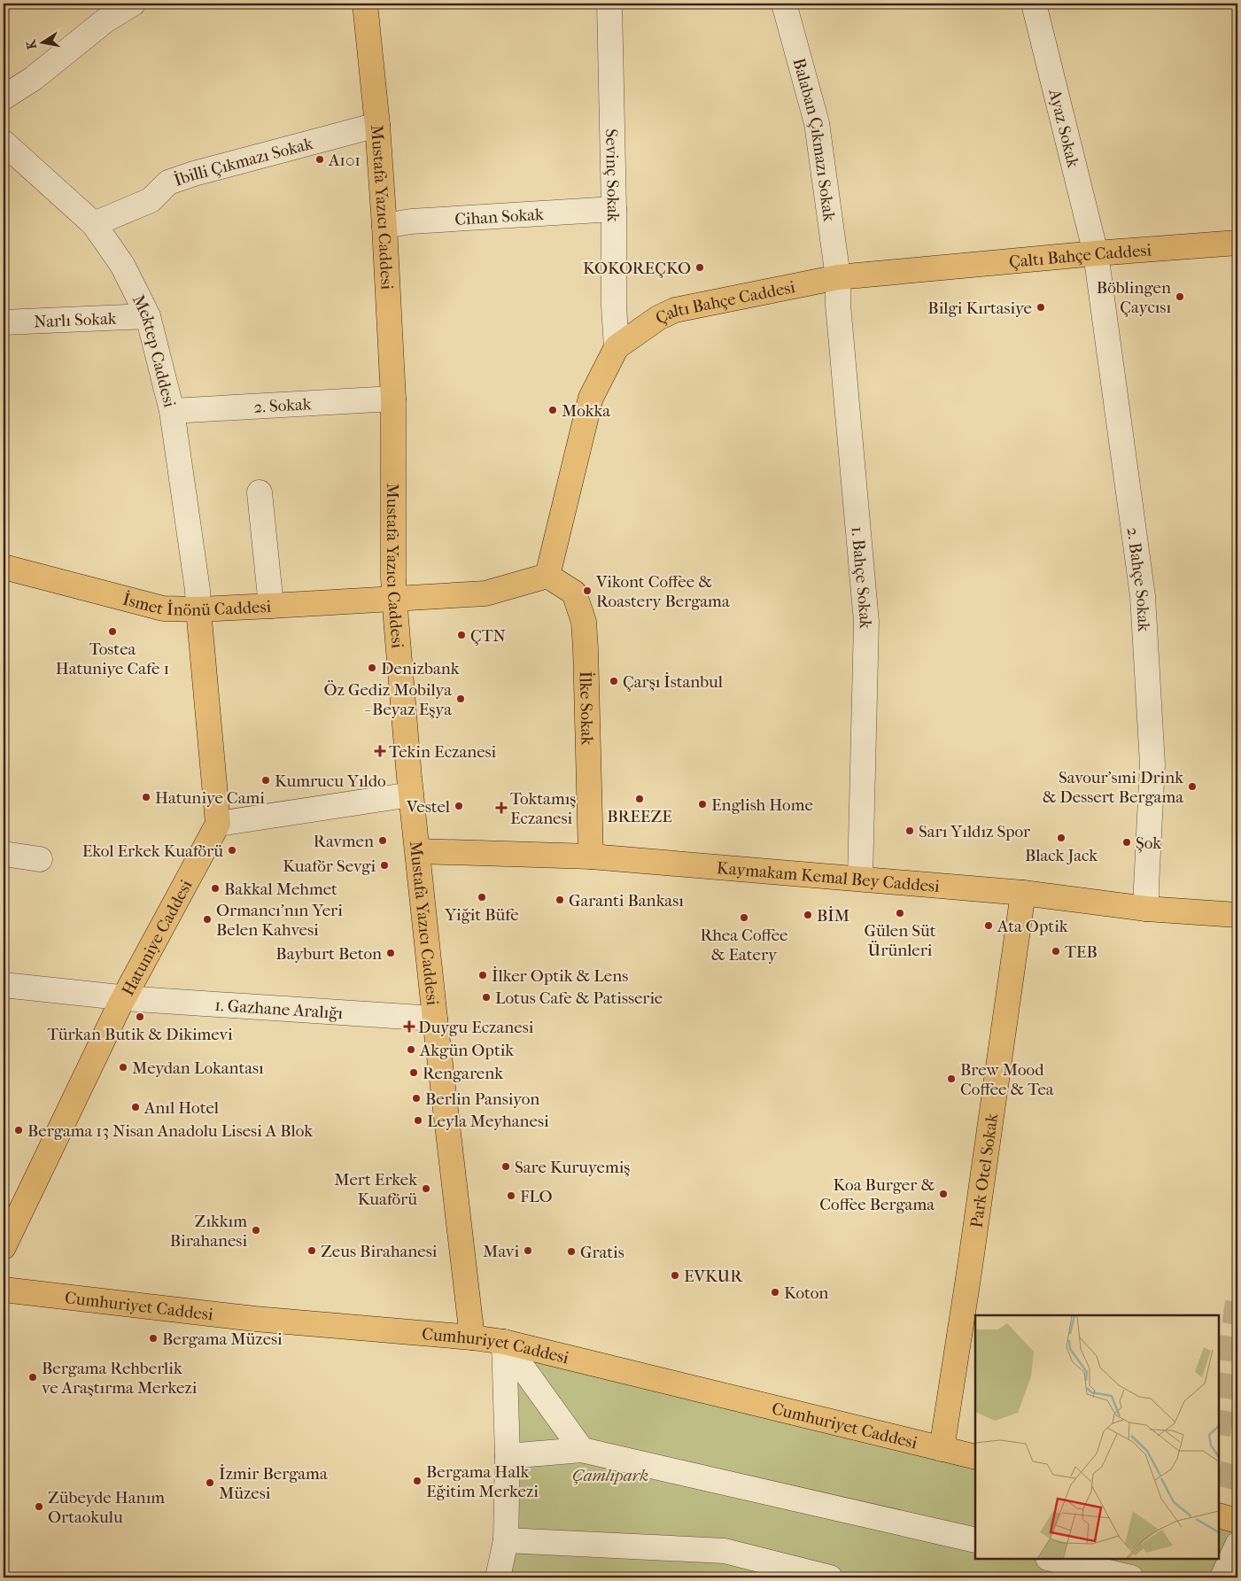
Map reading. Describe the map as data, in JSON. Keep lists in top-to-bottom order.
{
  "streets": {
    "main road": [
      "Mustafa Yazıcı Caddesi",
      "Çaltı Bahçe Caddesi",
      "İsmet İnönü Caddesi",
      "İlke Sokak",
      "Kaymakam Kemal Bey Caddesi",
      "Hatuniye Caddesi",
      "Park Otel Sokak",
      "Cumhuriyet Caddesi"
    ],
    "street": [
      "Ayaz Sokak",
      "Balaban Çıkmazı Sokak",
      "İbilli Çıkmazı Sokak",
      "Sevinç Sokak",
      "Cihan Sokak",
      "Narlı Sokak",
      "Mektep Caddesi",
      "2. Sokak",
      "1. Bahçe Sokak",
      "2. Bahçe Sokak",
      "1. Gazhane Aralığı"
    ]
  },
  "crossings": [
    ["Ayaz Sokak", "Çaltı Bahçe Caddesi"],
    ["Ayaz Sokak", "2. Bahçe Sokak"],
    ["Balaban Çıkmazı Sokak", "Çaltı Bahçe Caddesi"],
    ["Balaban Çıkmazı Sokak", "1. Bahçe Sokak"],
    ["İbilli Çıkmazı Sokak", "Mustafa Yazıcı Caddesi"],
    ["İbilli Çıkmazı Sokak", "Mektep Caddesi"],
    ["Sevinç Sokak", "Cihan Sokak"],
    ["Sevinç Sokak", "Çaltı Bahçe Caddesi"],
    ["Mustafa Yazıcı Caddesi", "Cihan Sokak"],
    ["Mustafa Yazıcı Caddesi", "2. Sokak"],
    ["Mustafa Yazıcı Caddesi", "İsmet İnönü Caddesi"],
    ["Mustafa Yazıcı Caddesi", "Kaymakam Kemal Bey Caddesi"],
    ["Mustafa Yazıcı Caddesi", "1. Gazhane Aralığı"],
    ["Mustafa Yazıcı Caddesi", "Cumhuriyet Caddesi"],
    ["Çaltı Bahçe Caddesi", "1. Bahçe Sokak"],
    ["Çaltı Bahçe Caddesi", "2. Bahçe Sokak"],
    ["Çaltı Bahçe Caddesi", "İlke Sokak"],
    ["Narlı Sokak", "Mektep Caddesi"],
    ["Mektep Caddesi", "2. Sokak"],
    ["Mektep Caddesi", "İsmet İnönü Caddesi"],
    ["1. Bahçe Sokak", "Kaymakam Kemal Bey Caddesi"],
    ["2. Bahçe Sokak", "Kaymakam Kemal Bey Caddesi"],
    ["İlke Sokak", "Kaymakam Kemal Bey Caddesi"],
    ["Kaymakam Kemal Bey Caddesi", "Park Otel Sokak"],
    ["Hatuniye Caddesi", "1. Gazhane Aralığı"],
    ["Park Otel Sokak", "Cumhuriyet Caddesi"]
  ],
  "parks": ["Çamlıpark"],
  "places": {
    "other": [
      "A101",
      "KOKOREÇKO",
      "Böblingen Çaycısı",
      "Bilgi Kırtasiye",
      "Mokka",
      "Vikont Coffee & Roastery Bergama",
      "Tostea Hatuniye Cafe 1",
      "ÇTN",
      "Denizbank",
      "Çarşı İstanbul",
      "Öz Gediz Mobilya - Beyaz Eşya",
      "Kumrucu Yıldo",
      "Savour'smi Drink & Dessert Bergama",
      "Hatuniye Cami",
      "BREEZE",
      "English Home",
      "Vestel",
      "Sarı Yıldız Spor",
      "Black Jack",
      "Ravmen",
      "Şok",
      "Ekol Erkek Kuaförü",
      "Kuaför Sevgi",
      "Bakkal Mehmet",
      "Yiğit Büfe",
      "Garanti Bankası",
      "Gülen Süt Ürünleri",
      "BİM",
      "Rhea Coffee & Eatery",
      "Ormancı'nın Yeri Belen Kahvesi",
      "Ata Optik",
      "TEB",
      "Bayburt Beton",
      "İlker Optik & Lens",
      "Lotus Cafe & Patisserie",
      "Türkan Butik & Dikimevi",
      "Akgün Optik",
      "Meydan Lokantası",
      "Rengarenk",
      "Brew Mood Coffee & Tea",
      "Berlin Pansiyon",
      "Anıl Hotel",
      "Leyla Meyhanesi",
      "Bergama 13 Nisan Anadolu Lisesi A Blok",
      "Sare Kuruyemiş",
      "Mert Erkek Kuaförü",
      "Koa Burger & Coffee Bergama",
      "FLO",
      "Zıkkım Birahanesi",
      "Zeus Birahanesi",
      "Mavi",
      "Gratis",
      "EVKUR",
      "Koton",
      "Bergama Müzesi",
      "Bergama Rehberlik ve Araştırma Merkezi",
      "Bergama Halk Eğitim Merkezi",
      "İzmir Bergama Müzesi",
      "Zübeyde Hanım Ortaokulu"
    ],
    "health": ["Tekin Eczanesi", "Toktamış Eczanesi", "Duygu Eczanesi"]
  },
  "north": "left"
}
